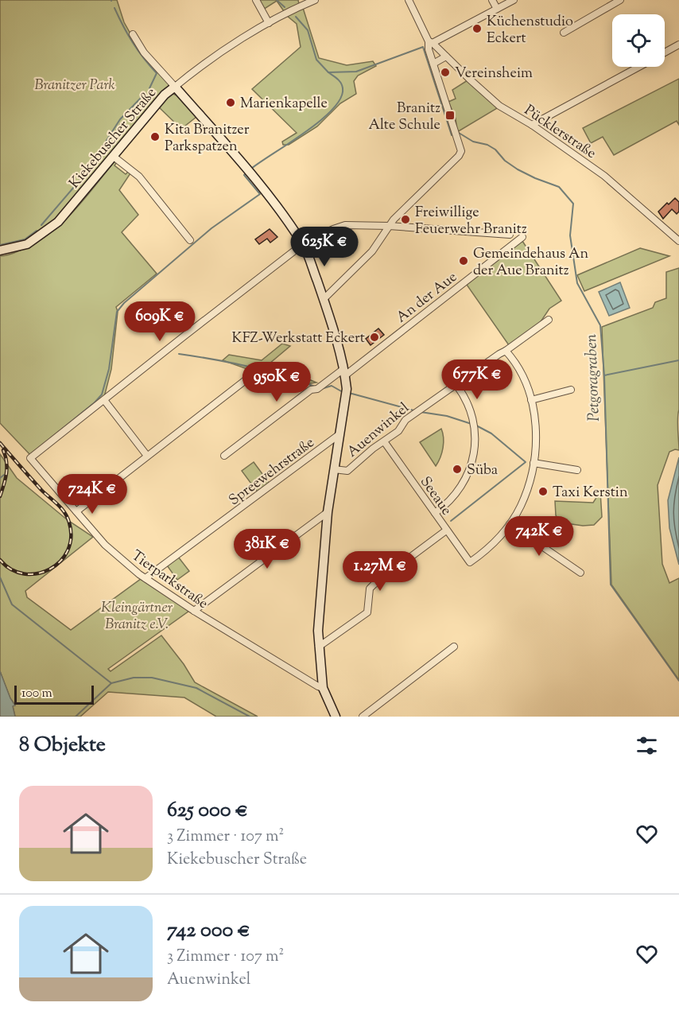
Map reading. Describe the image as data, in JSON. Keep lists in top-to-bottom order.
{
  "streets": {
    "street": [
      "Pücklerstraße",
      "Kiekebuscher Straße",
      "An der Aue",
      "Auenwinkel",
      "Spreewehrstraße",
      "Seeaue",
      "Tierparkstraße"
    ]
  },
  "crossings": [
    ["Kiekebuscher Straße", "An der Aue"],
    ["Kiekebuscher Straße", "Auenwinkel"],
    ["Kiekebuscher Straße", "Spreewehrstraße"],
    ["Kiekebuscher Straße", "Tierparkstraße"],
    ["Auenwinkel", "Seeaue"],
    ["Spreewehrstraße", "Tierparkstraße"]
  ],
  "water": ["Petgoragraben"],
  "parks": ["Branitzer Park", "Kleingärtner Branitz e.V."],
  "places": {
    "other": [
      "Küchenstudio Eckert",
      "Vereinsheim",
      "Marienkapelle",
      "Kita Branitzer Parkspatzen",
      "Freiwillige Feuerwehr Branitz",
      "Gemeindehaus An der Aue Branitz",
      "KFZ-Werkstatt Eckert",
      "Süba",
      "Taxi Kerstin"
    ],
    "transit": ["Branitz Alte Schule"]
  },
  "scale_bar": "100 m",
  "page": {
    "price": [
      "625K €",
      "609K €",
      "677K €",
      "950K €",
      "724K €",
      "742K €",
      "381K €",
      "1.27M €"
    ],
    "scale": "100 m",
    "heading": "8 Objekte",
    "list": [
      {
        "name": "625 000 €",
        "note": "3 Zimmer · 107 m² · Kiekebuscher Straße"
      },
      {
        "name": "742 000 €",
        "note": "3 Zimmer · 107 m² · Auenwinkel"
      }
    ]
  }
}
